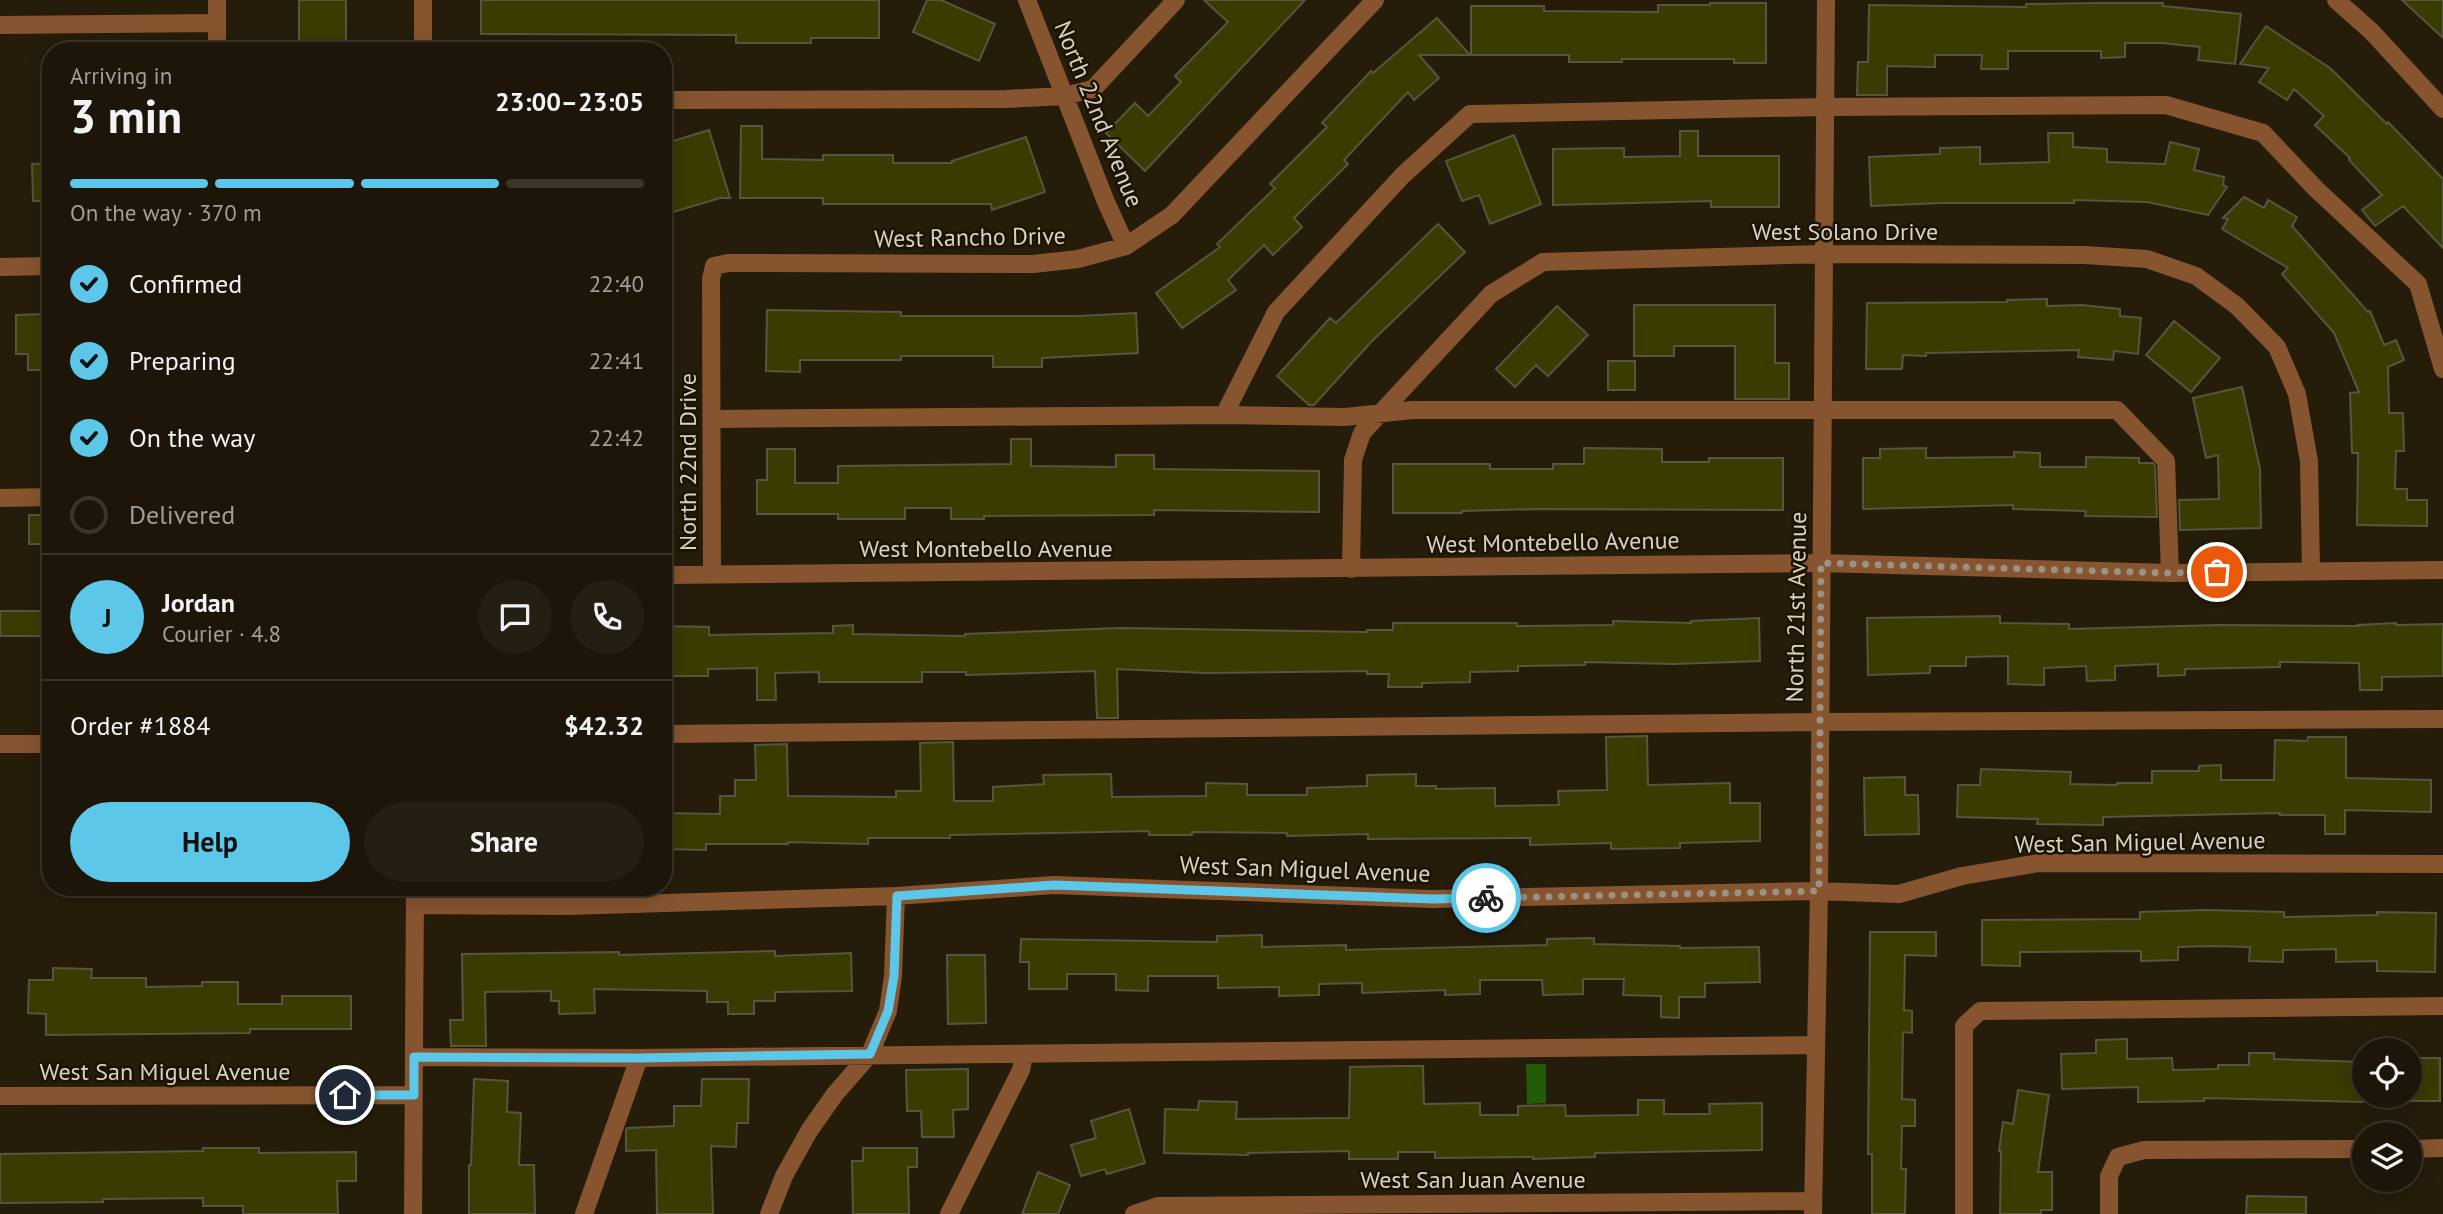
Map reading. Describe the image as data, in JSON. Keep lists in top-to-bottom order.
{
  "streets": {
    "street": [
      "North 22nd Avenue",
      "West Solano Drive",
      "West Rancho Drive",
      "North 22nd Drive",
      "West Montebello Avenue",
      "North 21st Avenue",
      "West San Miguel Avenue",
      "West San Juan Avenue"
    ]
  },
  "crossings": [
    ["North 22nd Avenue", "West Rancho Drive"],
    ["West Solano Drive", "West Montebello Avenue"],
    ["West Solano Drive", "North 21st Avenue"],
    ["West Rancho Drive", "North 22nd Drive"],
    ["North 22nd Drive", "West Montebello Avenue"],
    ["West Montebello Avenue", "North 21st Avenue"],
    ["North 21st Avenue", "West San Miguel Avenue"],
    ["North 21st Avenue", "West San Juan Avenue"]
  ],
  "page": {
    "heading": ["3 min", "Arriving in", "23:00–23:05"],
    "panel": [
      "Jordan",
      "Courier · 4.8",
      "Order #1884",
      "$42.32"
    ],
    "bar": "On the way · 370 m",
    "list": [
      ["Confirmed", "22:40"],
      ["Preparing", "22:41"],
      ["On the way", "22:42"],
      "Delivered"
    ],
    "round": "J",
    "buttons": ["Help", "Share"]
  }
}
